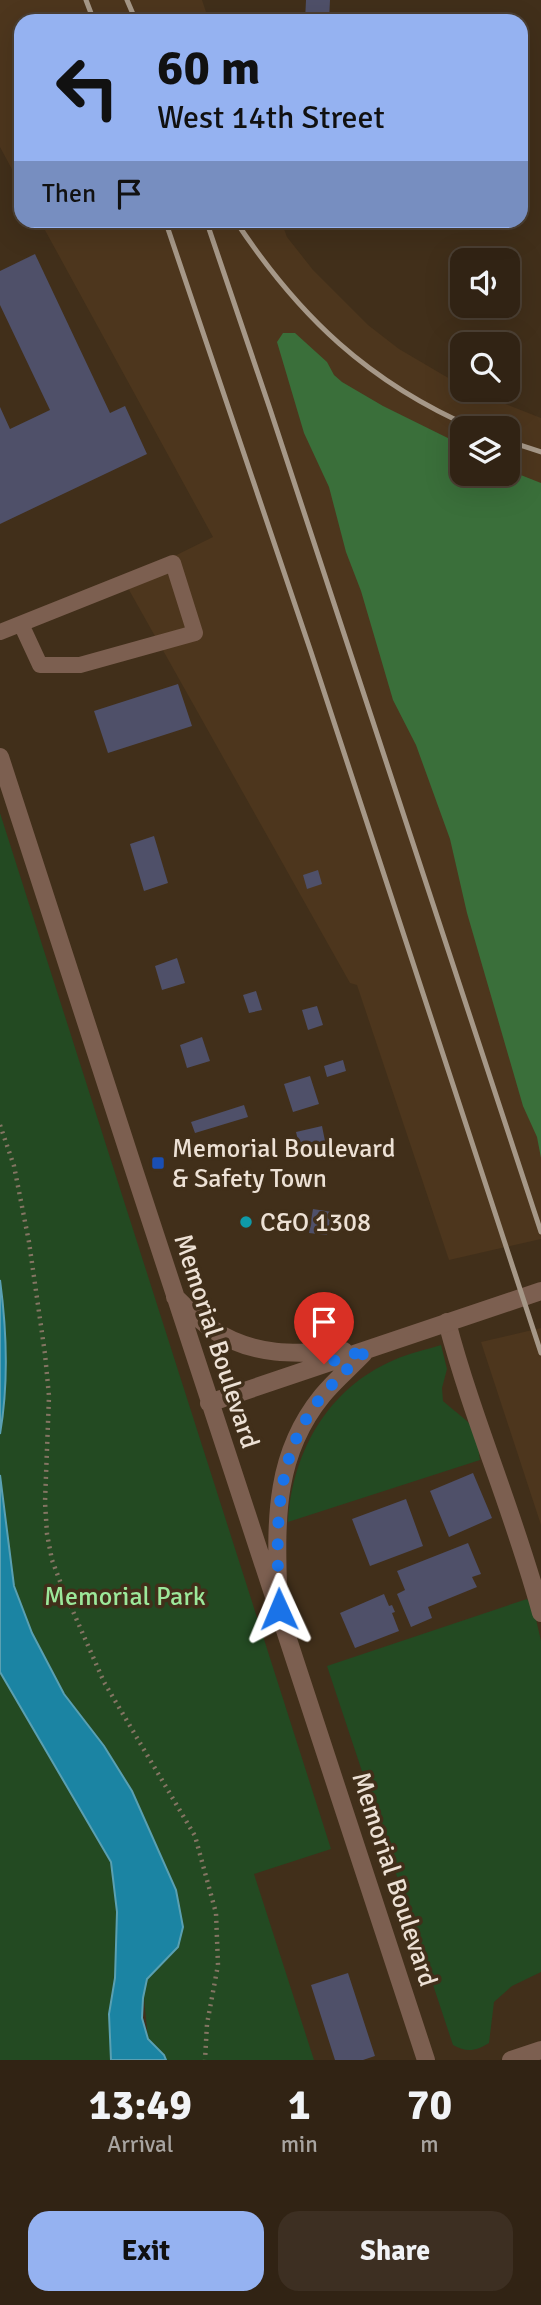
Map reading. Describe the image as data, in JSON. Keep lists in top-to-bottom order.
{
  "streets": {
    "street": ["Memorial Boulevard"]
  },
  "parks": ["Memorial Park"],
  "places": {
    "transit": ["Memorial Boulevard & Safety Town"],
    "other": ["C&O 1308"]
  },
  "page": {
    "turn": ["60 m", "West 14th Street"],
    "then": "Then",
    "eta": [
      "13:49",
      "Arrival",
      "1",
      "min",
      "70",
      "m"
    ],
    "buttons": ["Exit", "Share"]
  }
}
